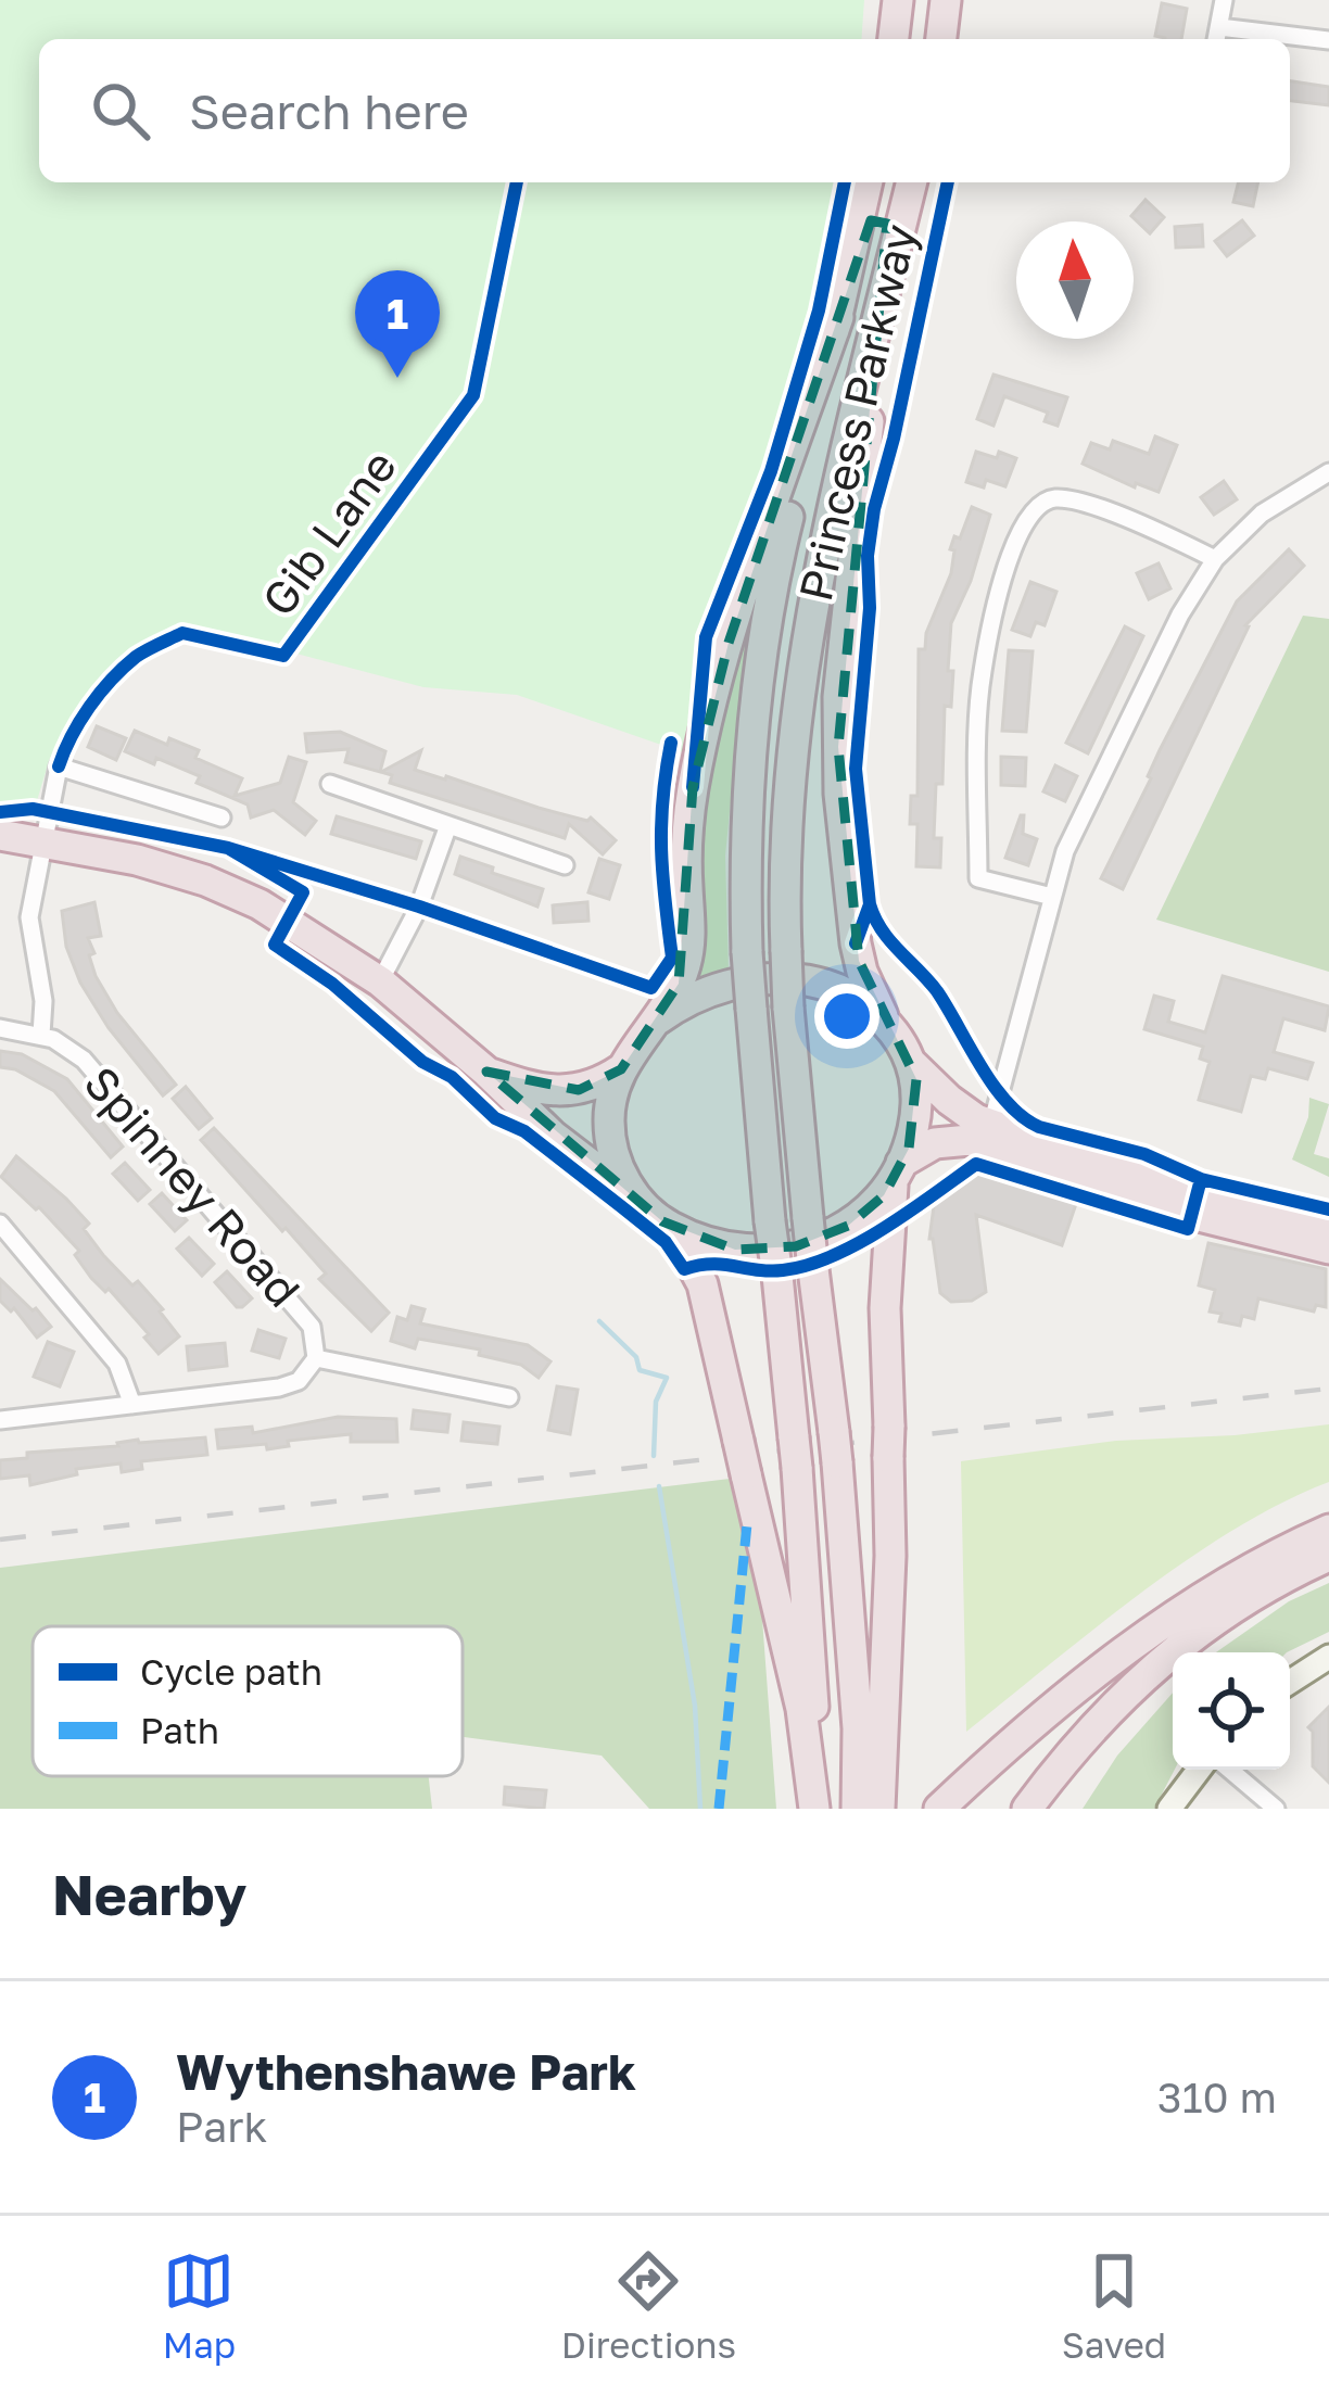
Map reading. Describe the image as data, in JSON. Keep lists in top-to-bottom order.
{
  "streets": {
    "highway": ["Princess Parkway"],
    "street": ["Spinney Road"],
    "cycle path": ["Gib Lane"]
  },
  "legend": ["Cycle path", "Path"],
  "north": "top",
  "page": {
    "search": "Search here",
    "pins": "1",
    "heading": "Nearby",
    "list": [
      {
        "mark": "1",
        "name": "Wythenshawe Park",
        "note": "Park",
        "value": "310 m"
      }
    ],
    "nav": ["Map", "Directions", "Saved"]
  }
}
